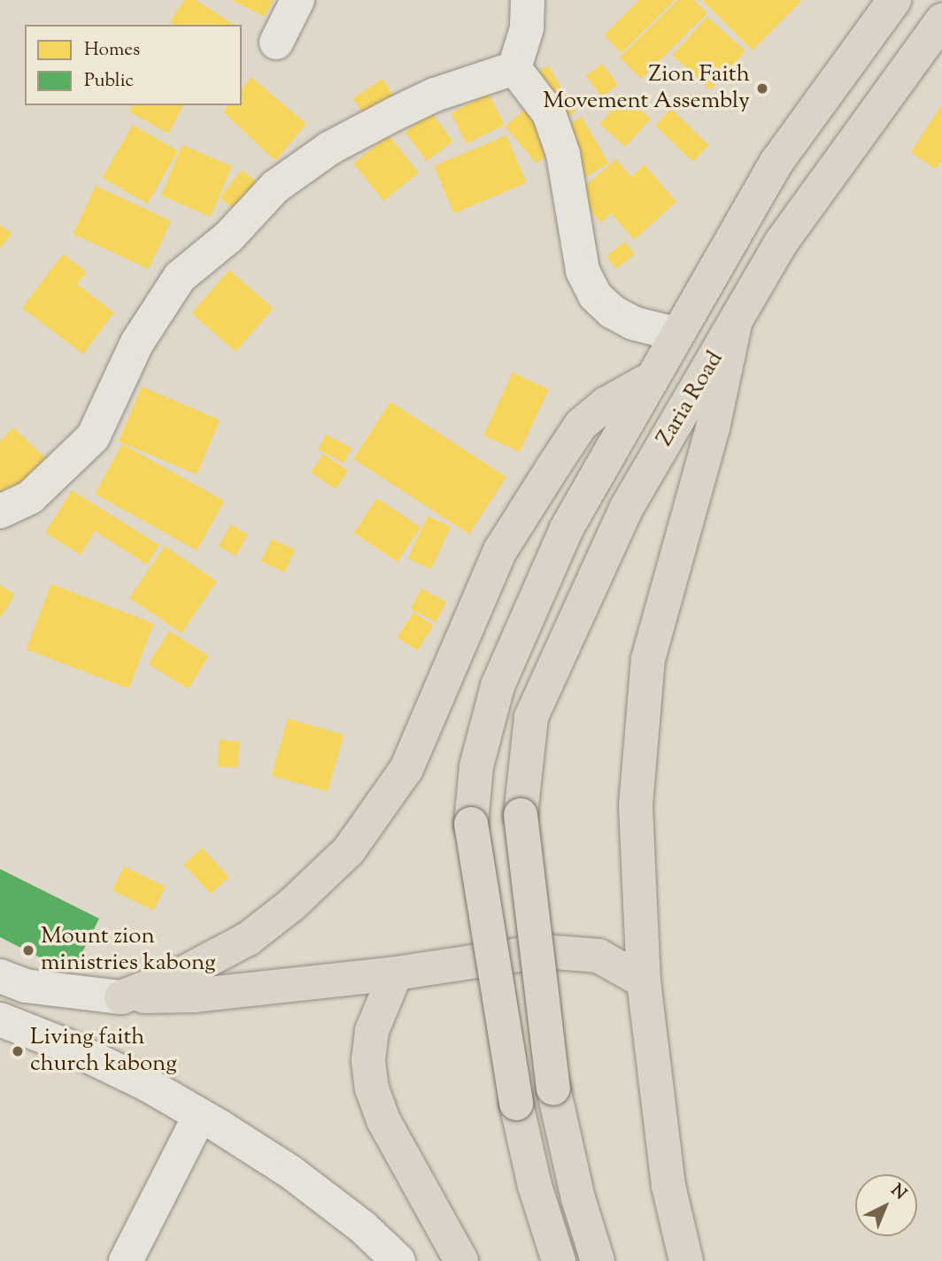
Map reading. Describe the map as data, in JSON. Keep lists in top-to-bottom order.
{
  "streets": {
    "highway": ["Zaria Road"]
  },
  "places": ["Zion Faith Movement Assembly", "Mount zion ministries kabong", "Living faith church kabong"],
  "legend": ["Homes", "Public"],
  "north": "top right"
}
